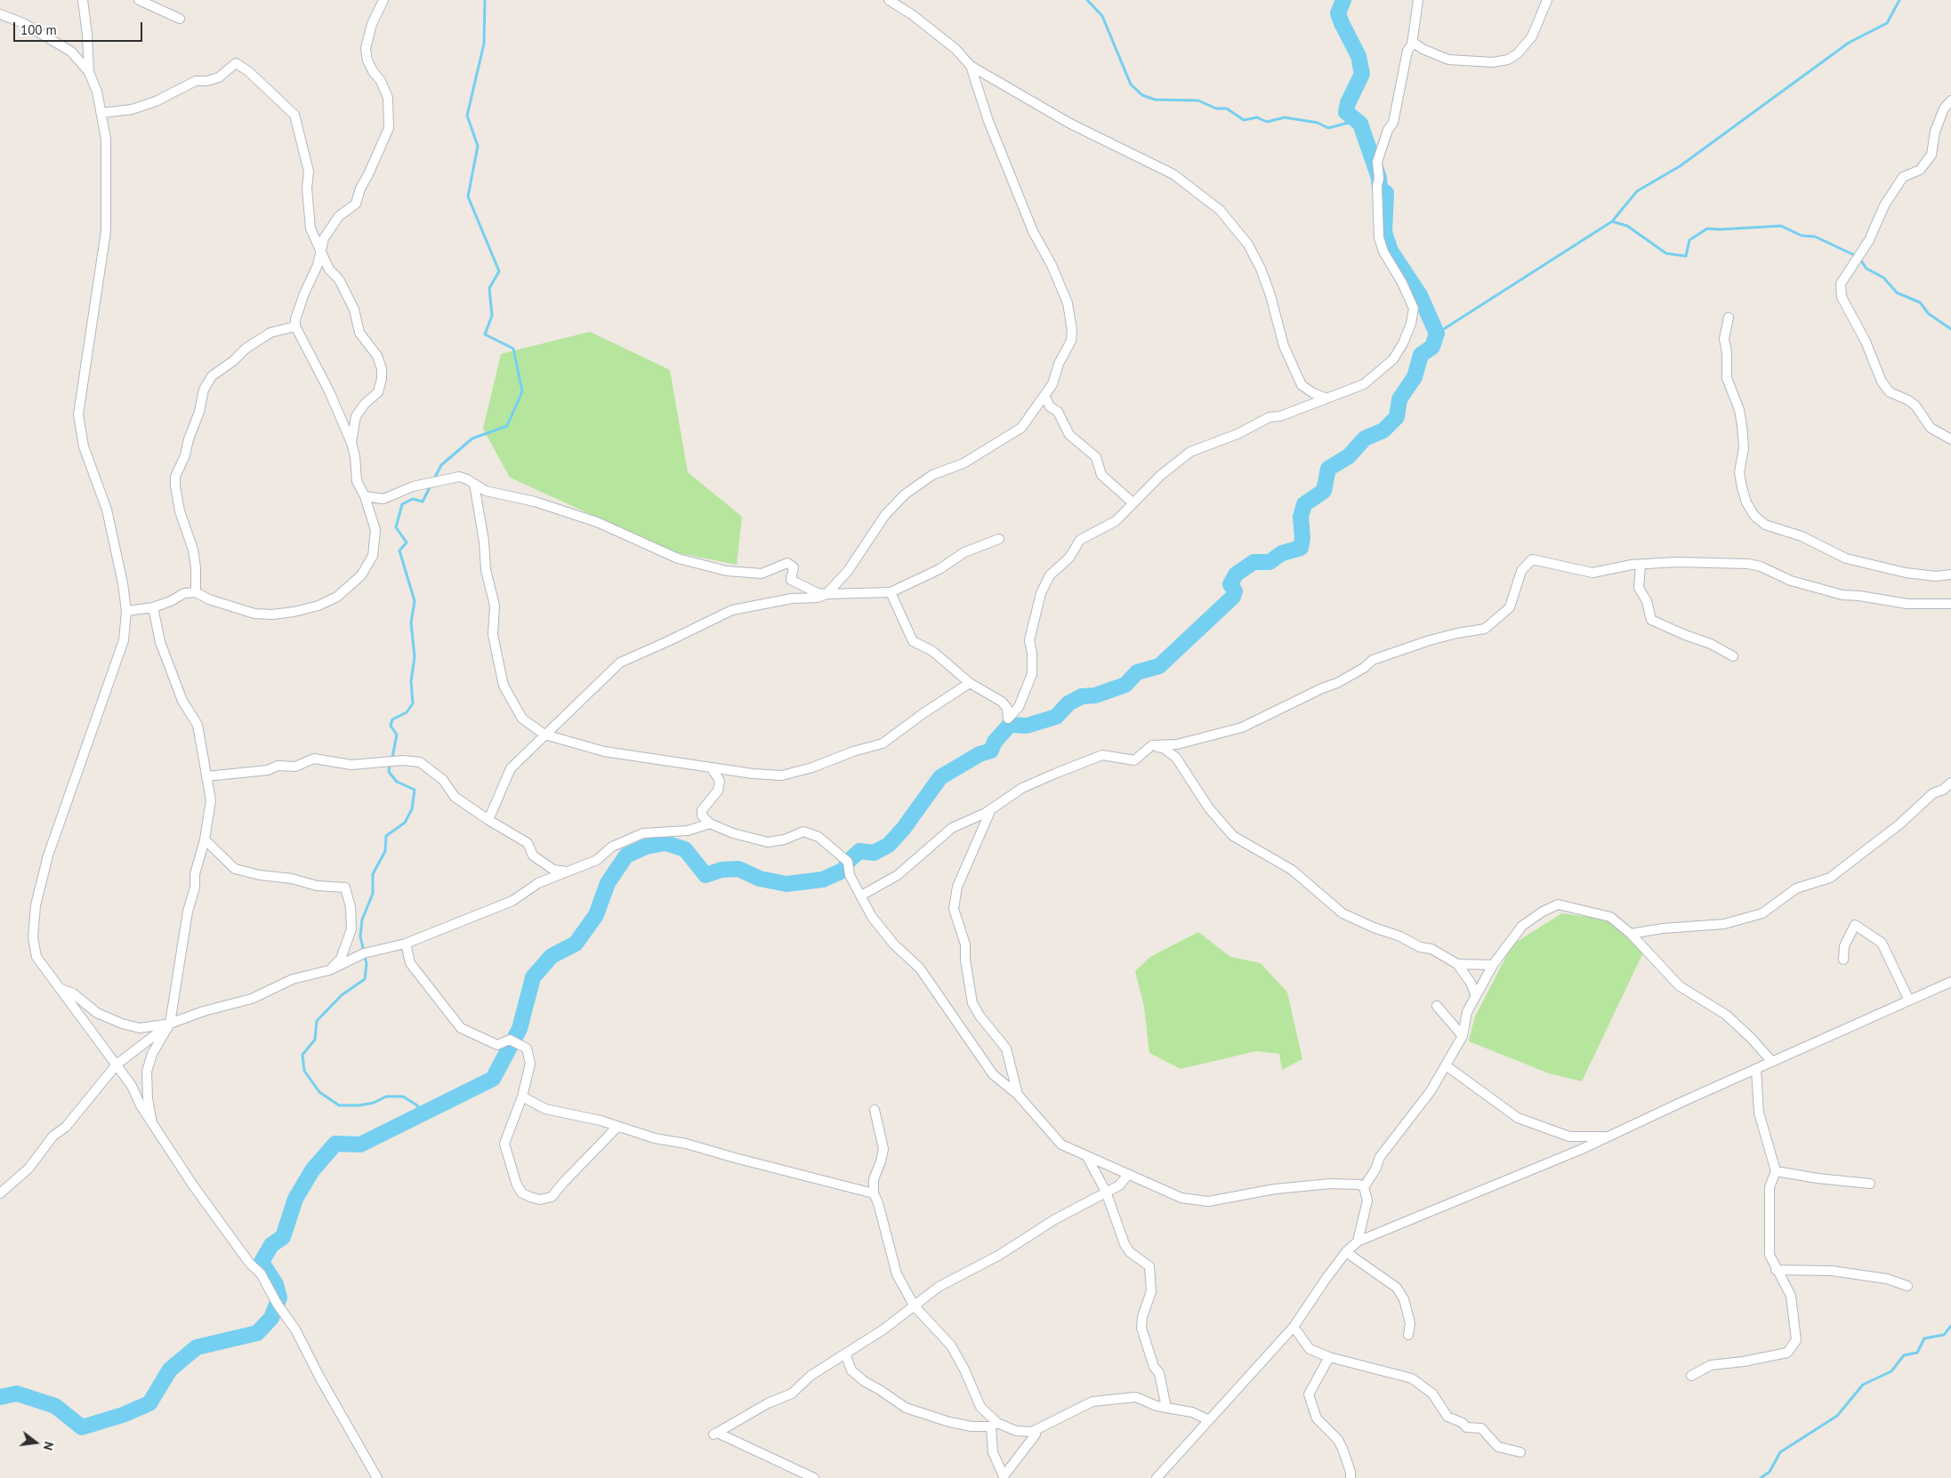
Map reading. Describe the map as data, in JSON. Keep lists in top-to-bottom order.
{
  "scale_bar": "100 m",
  "north": "right"
}
